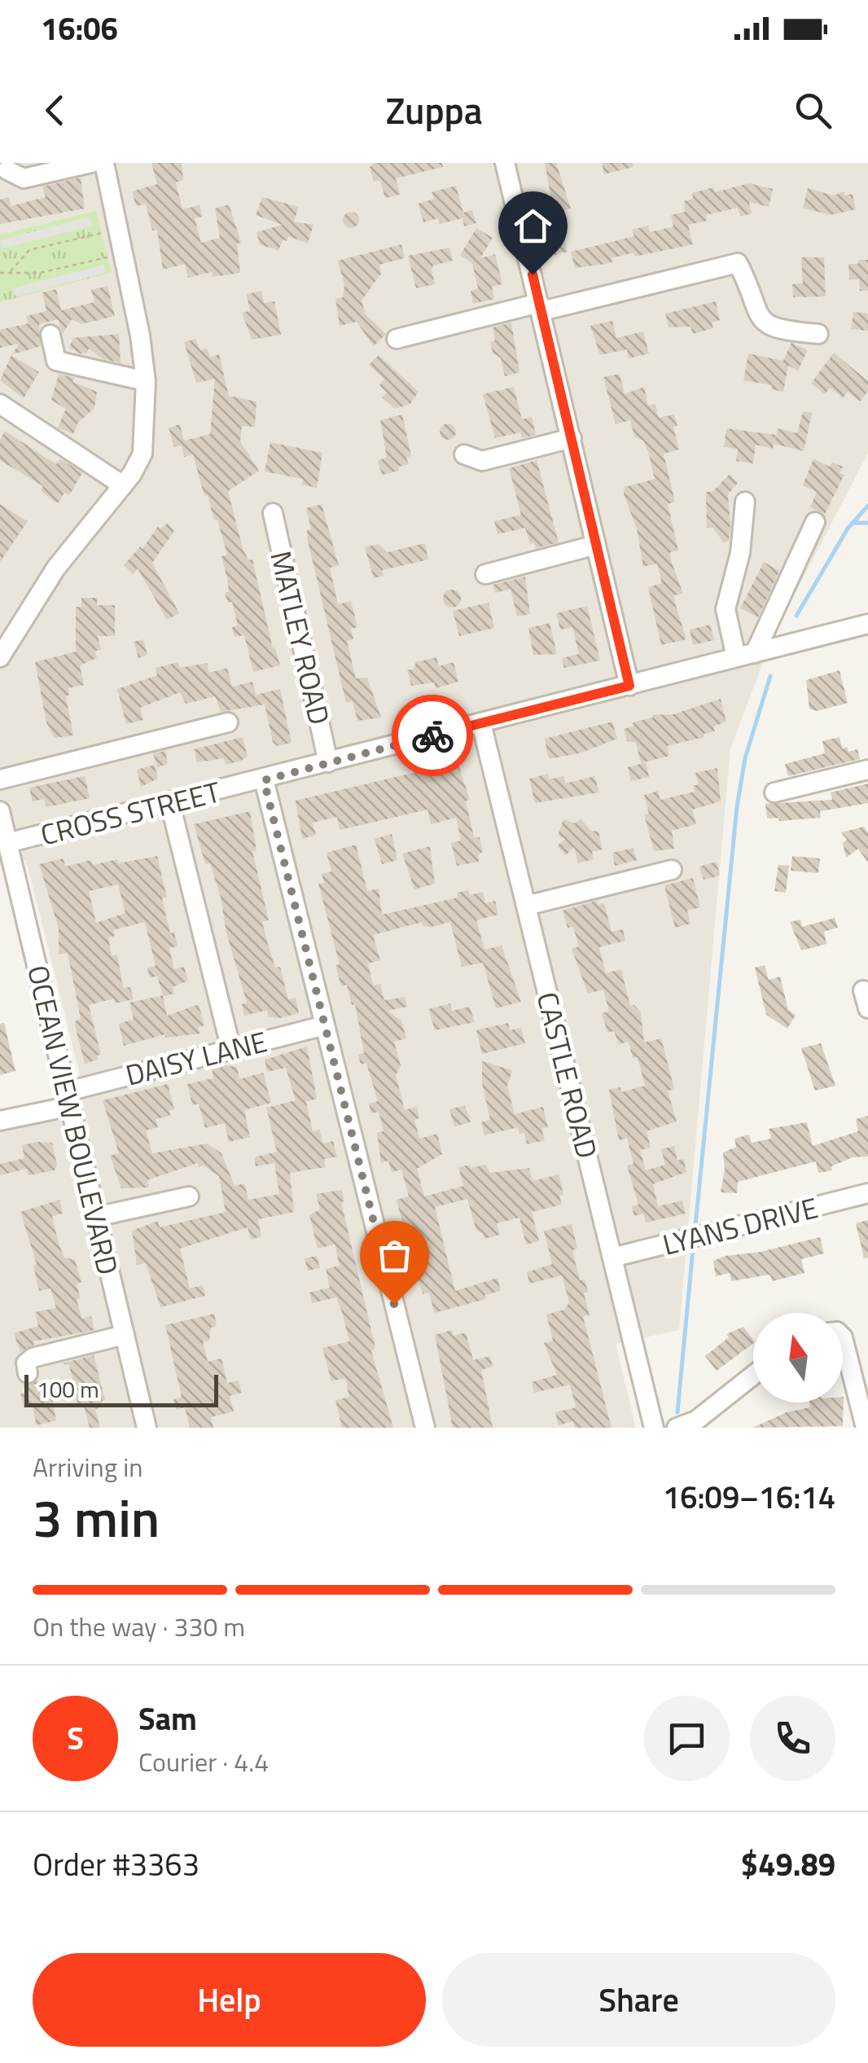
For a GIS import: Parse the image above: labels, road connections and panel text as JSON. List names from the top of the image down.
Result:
{
  "streets": {
    "street": [
      "MATLEY ROAD",
      "CROSS STREET",
      "DAISY LANE",
      "CASTLE ROAD",
      "OCEAN VIEW BOULEVARD",
      "LYANS DRIVE"
    ]
  },
  "crossings": [
    ["MATLEY ROAD", "CROSS STREET"],
    ["CROSS STREET", "CASTLE ROAD"],
    ["CROSS STREET", "OCEAN VIEW BOULEVARD"],
    ["DAISY LANE", "OCEAN VIEW BOULEVARD"],
    ["CASTLE ROAD", "LYANS DRIVE"]
  ],
  "scale_bar": "100 m",
  "north": "top",
  "page": {
    "status": "16:06",
    "header": "Zuppa",
    "scale": "100 m",
    "heading": ["3 min", "Arriving in", "16:09–16:14"],
    "panel": [
      "Sam",
      "Courier · 4.4",
      "Order #3363",
      "$49.89"
    ],
    "bar": "On the way · 330 m",
    "round": "S",
    "buttons": ["Help", "Share"]
  }
}
